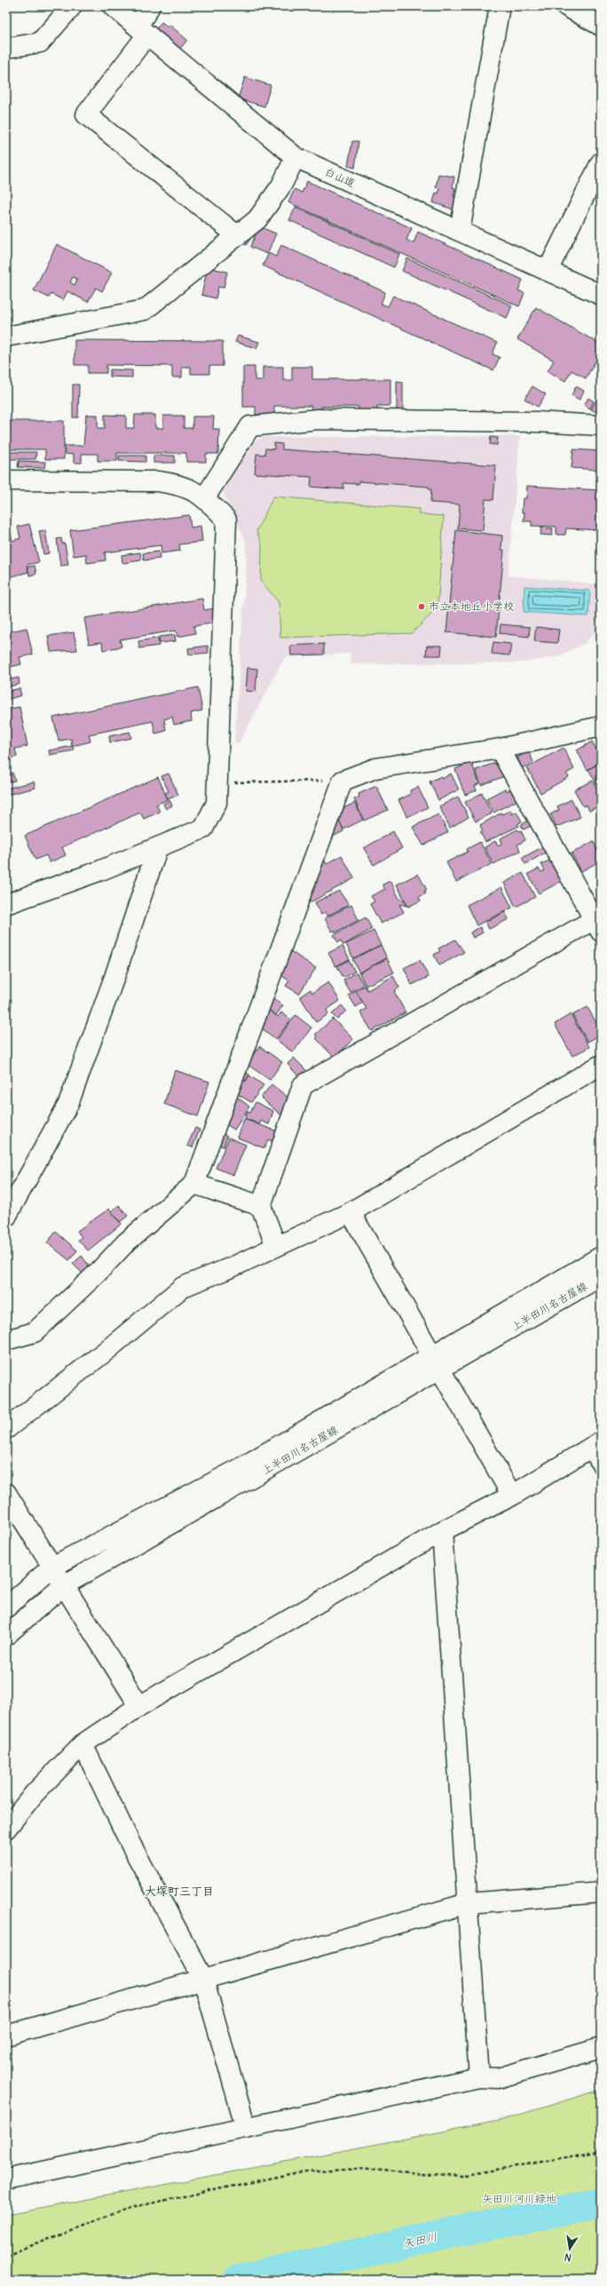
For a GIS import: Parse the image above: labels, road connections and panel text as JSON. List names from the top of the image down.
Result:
{
  "streets": {
    "street": ["白山道", "上半田川名古屋線"]
  },
  "districts": ["大塚町三丁目"],
  "water": ["矢田川"],
  "parks": ["矢田川河川緑地"],
  "places": ["市立本地丘小学校"],
  "north": "bottom"
}
